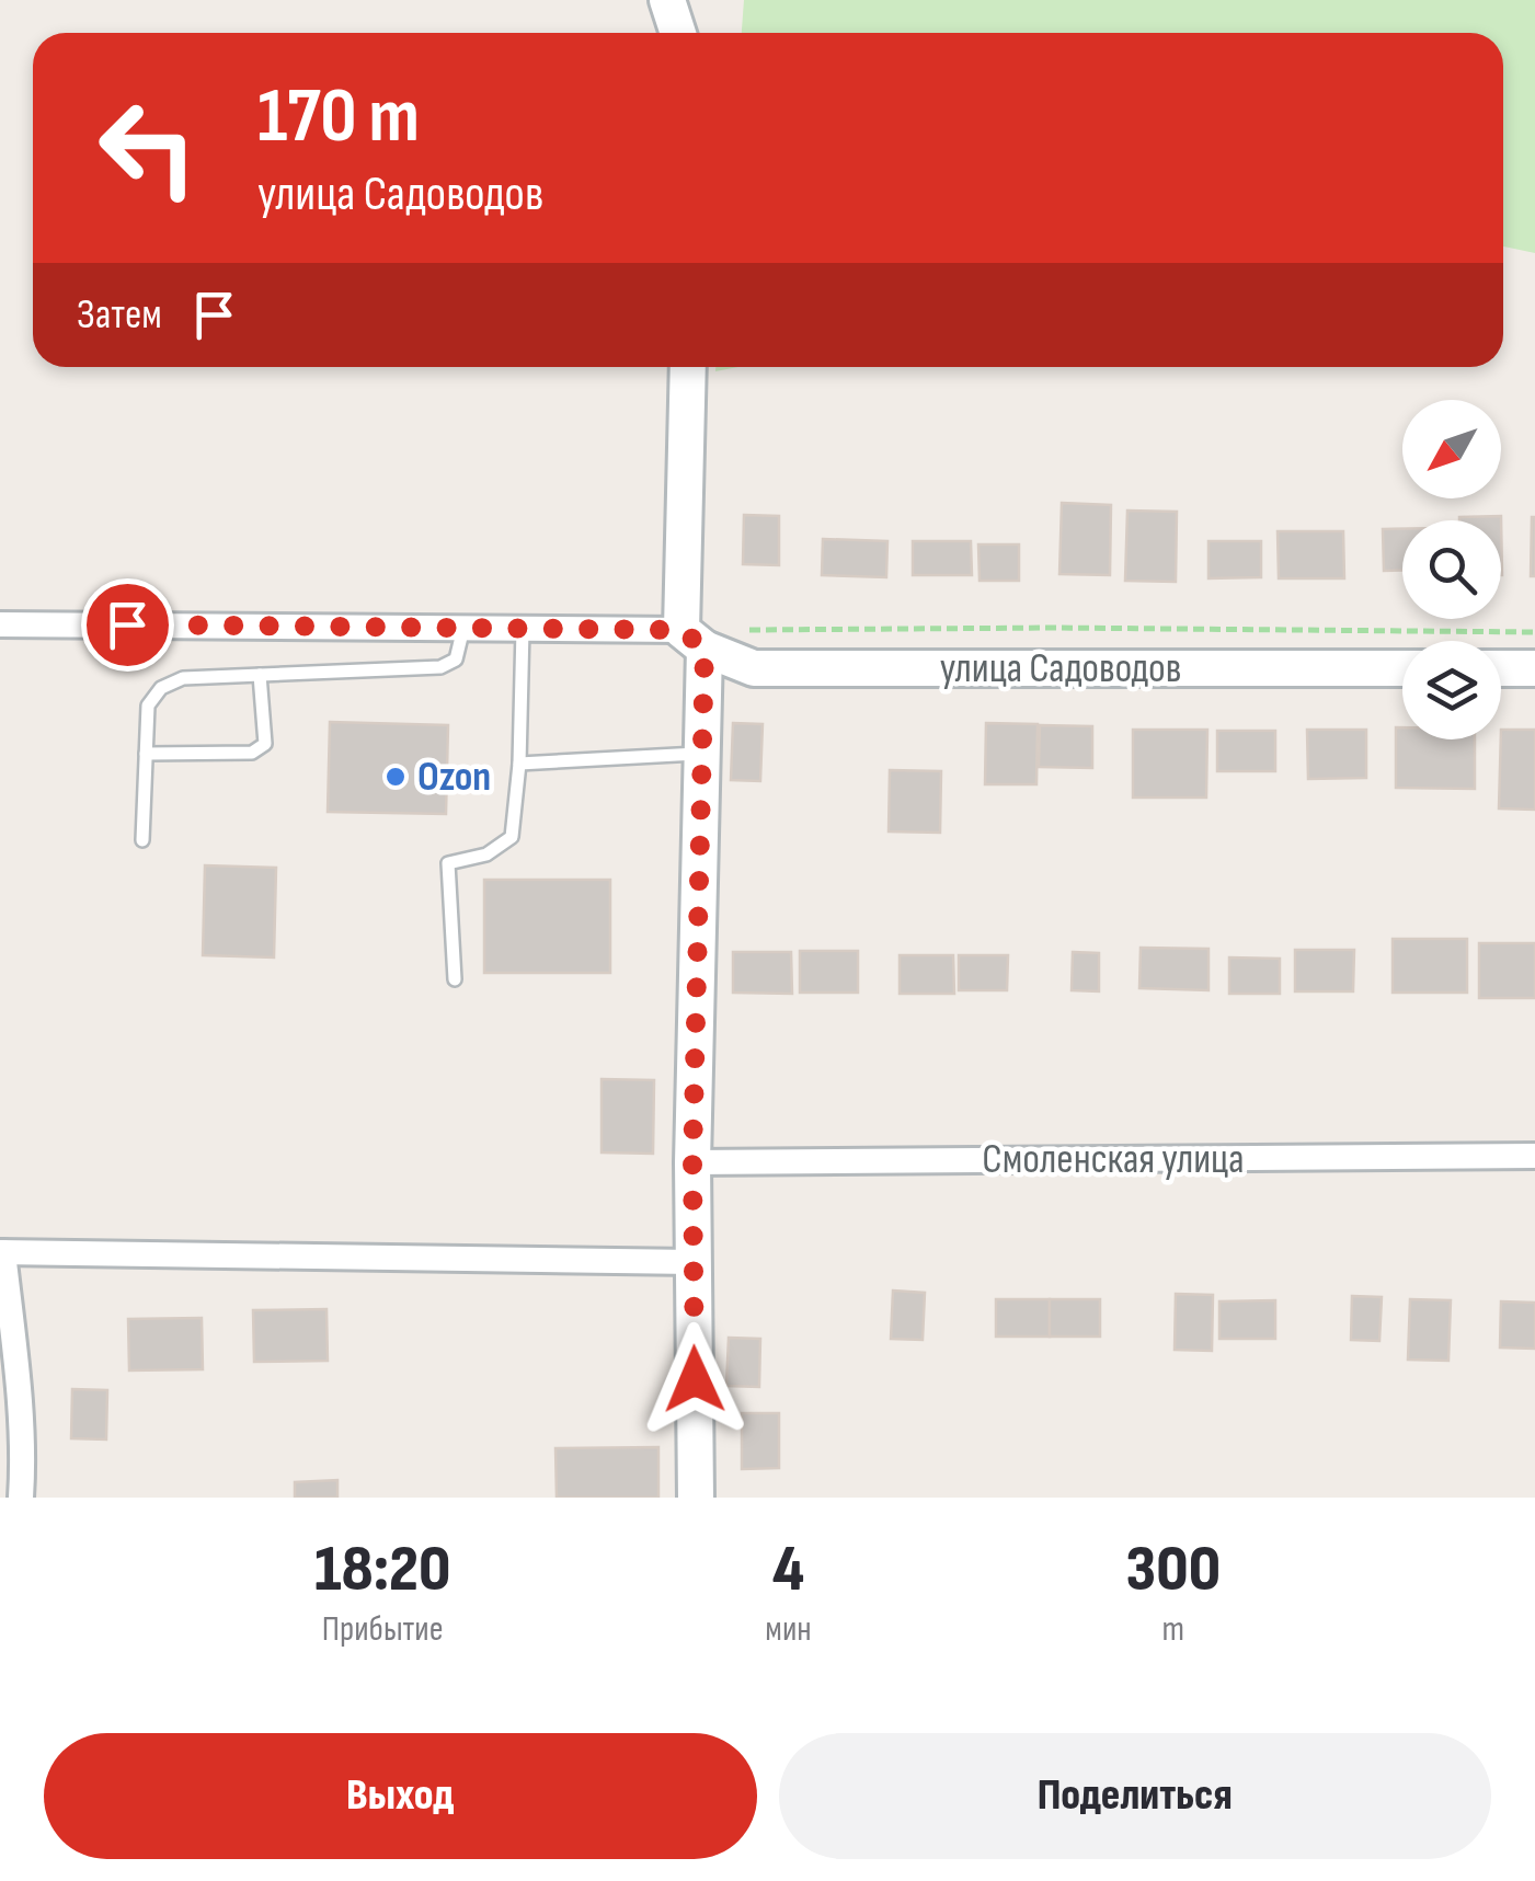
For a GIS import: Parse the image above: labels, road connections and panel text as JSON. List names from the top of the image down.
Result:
{
  "streets": {
    "main road": ["улица Садоводов"],
    "street": ["Смоленская улица"]
  },
  "places": ["Ozon"],
  "north": "bottom left",
  "page": {
    "turn": ["170 m", "улица Садоводов"],
    "then": "Затем",
    "eta": [
      "18:20",
      "Прибытие",
      "4",
      "мин",
      "300",
      "m"
    ],
    "buttons": ["Выход", "Поделиться"]
  }
}
